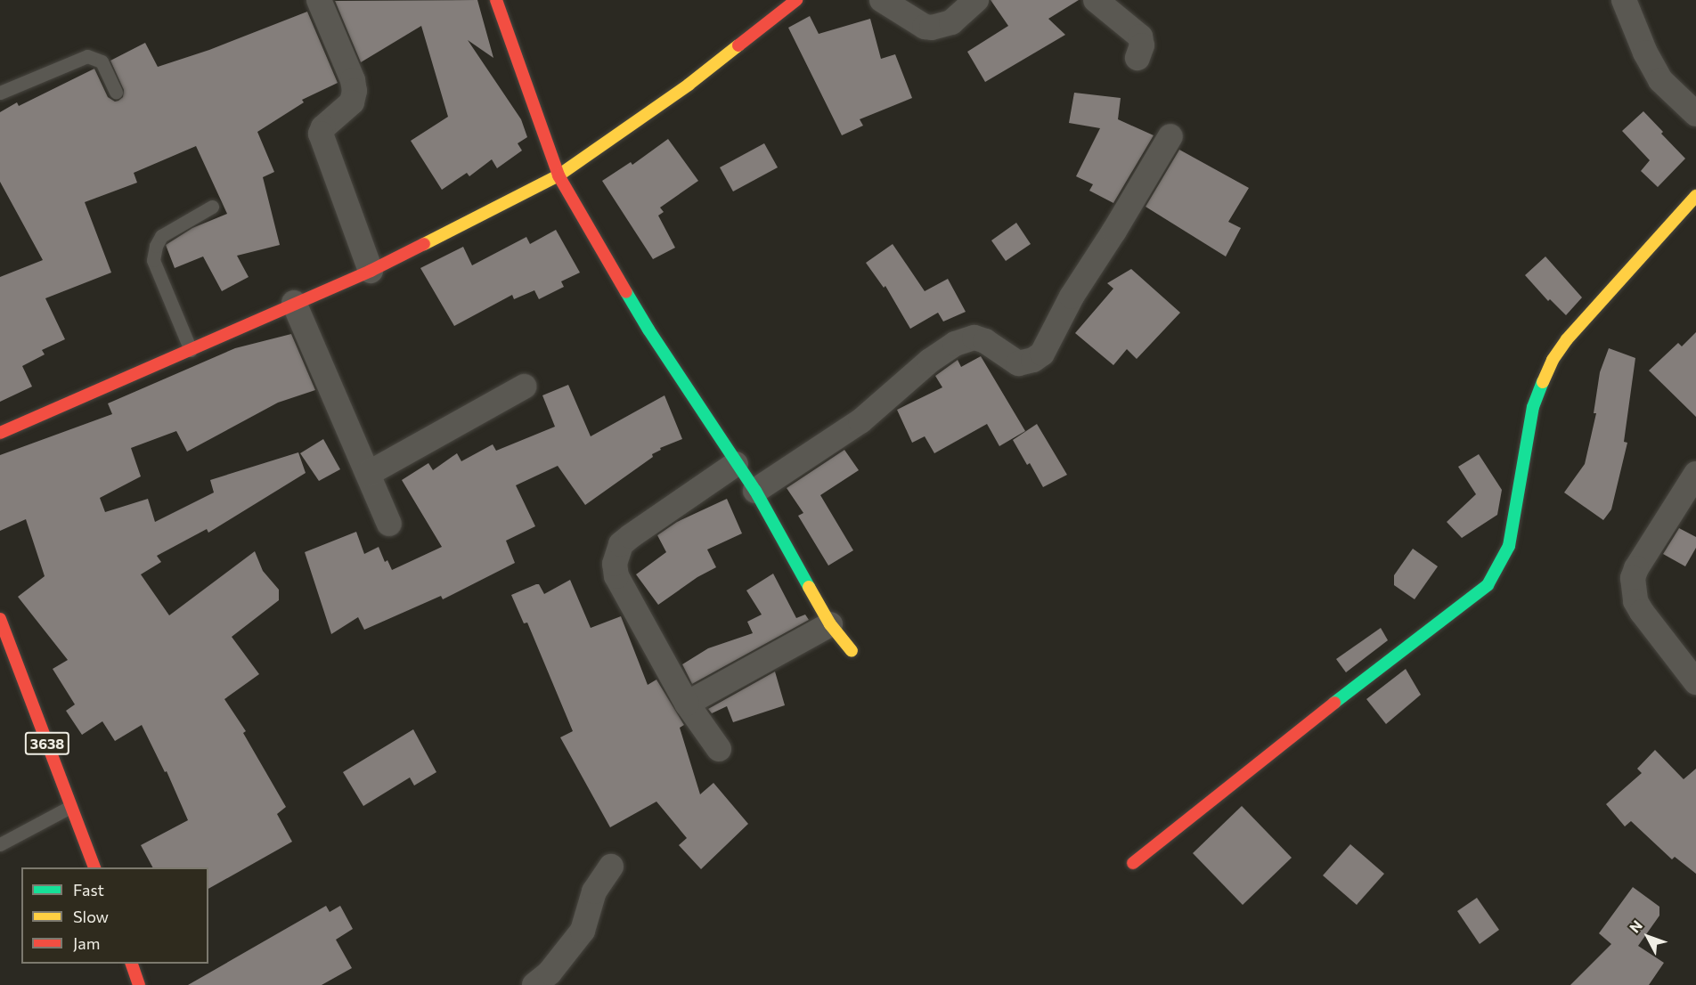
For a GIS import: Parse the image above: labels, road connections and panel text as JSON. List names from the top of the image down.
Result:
{
  "streets": {
    "street": ["3638"]
  },
  "legend": ["Fast", "Slow", "Jam"],
  "north": "top left"
}
